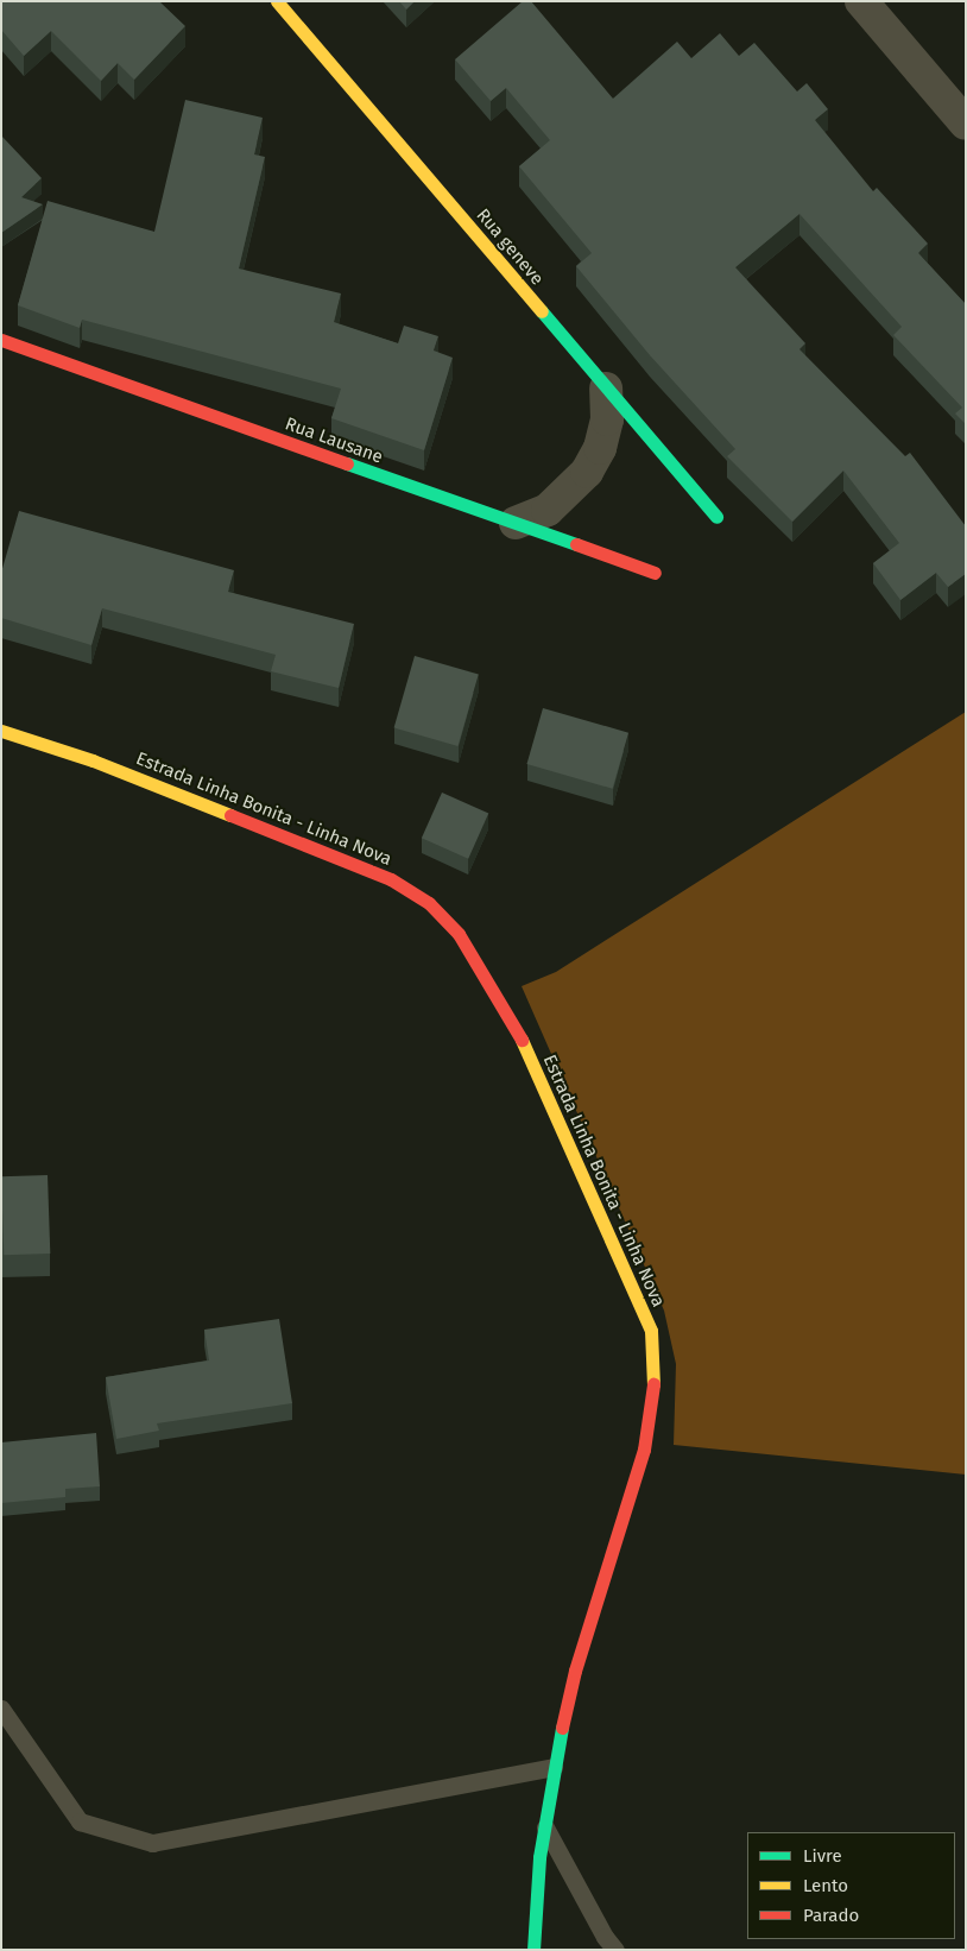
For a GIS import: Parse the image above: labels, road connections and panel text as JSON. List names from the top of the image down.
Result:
{
  "streets": {
    "street": ["Rua geneve", "Rua Lausane", "Estrada Linha Bonita - Linha Nova"]
  },
  "legend": ["Livre", "Lento", "Parado"]
}
